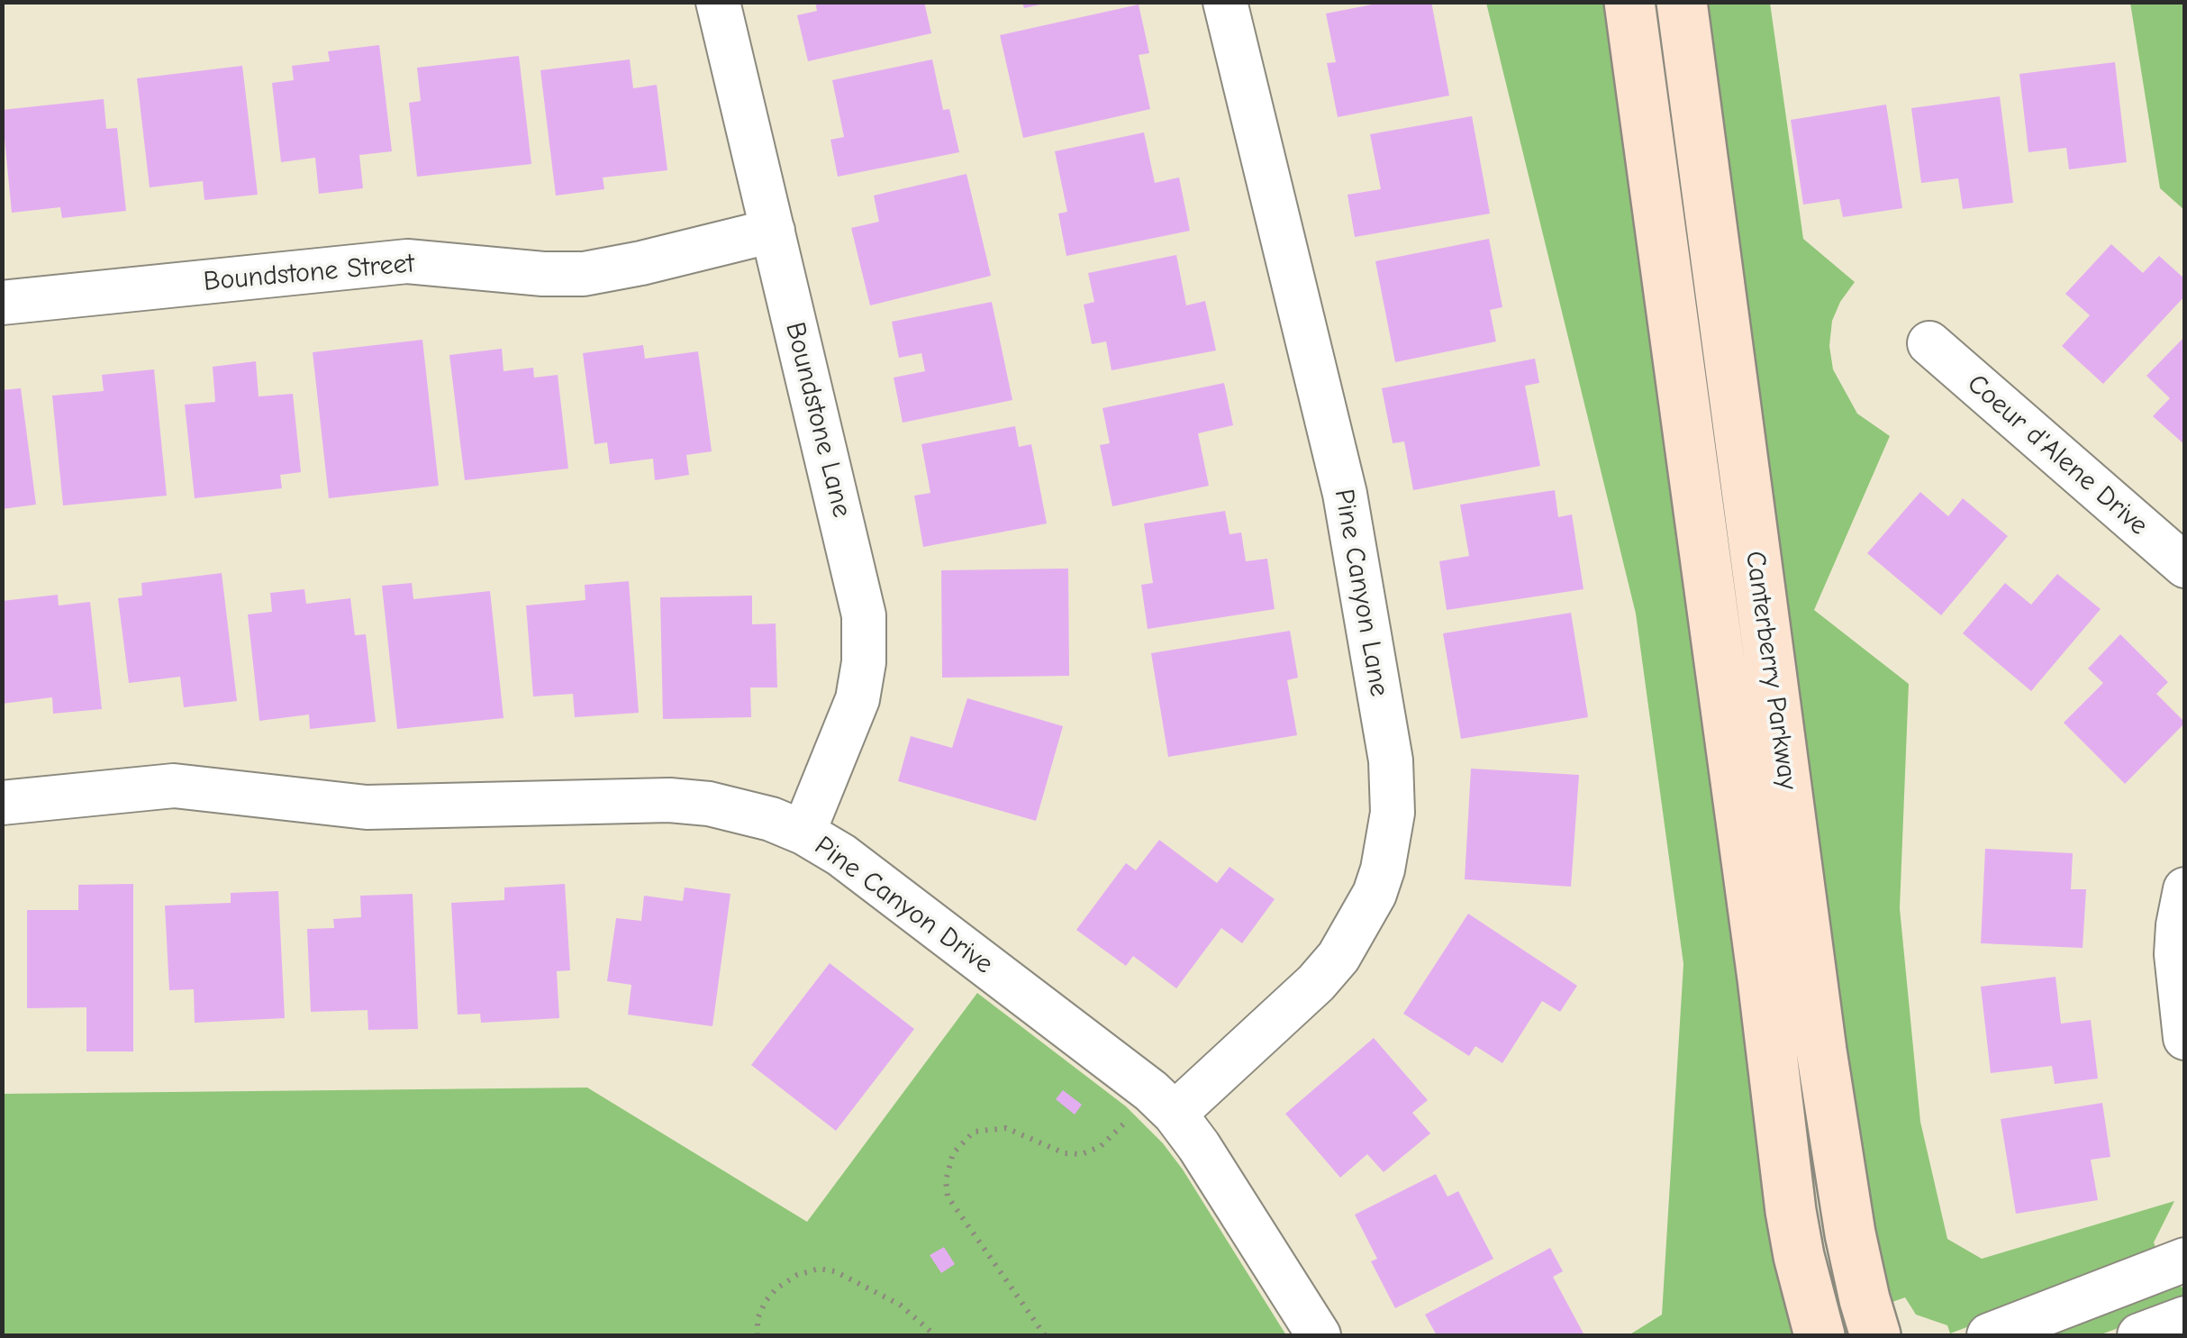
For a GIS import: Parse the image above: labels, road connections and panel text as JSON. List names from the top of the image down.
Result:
{
  "streets": {
    "street": [
      "Boundstone Street",
      "Boundstone Lane",
      "Coeur d'Alene Drive",
      "Pine Canyon Lane",
      "Canterberry Parkway",
      "Pine Canyon Drive"
    ]
  },
  "crossings": [
    ["Boundstone Street", "Boundstone Lane"],
    ["Boundstone Lane", "Pine Canyon Drive"],
    ["Pine Canyon Lane", "Pine Canyon Drive"]
  ]
}
